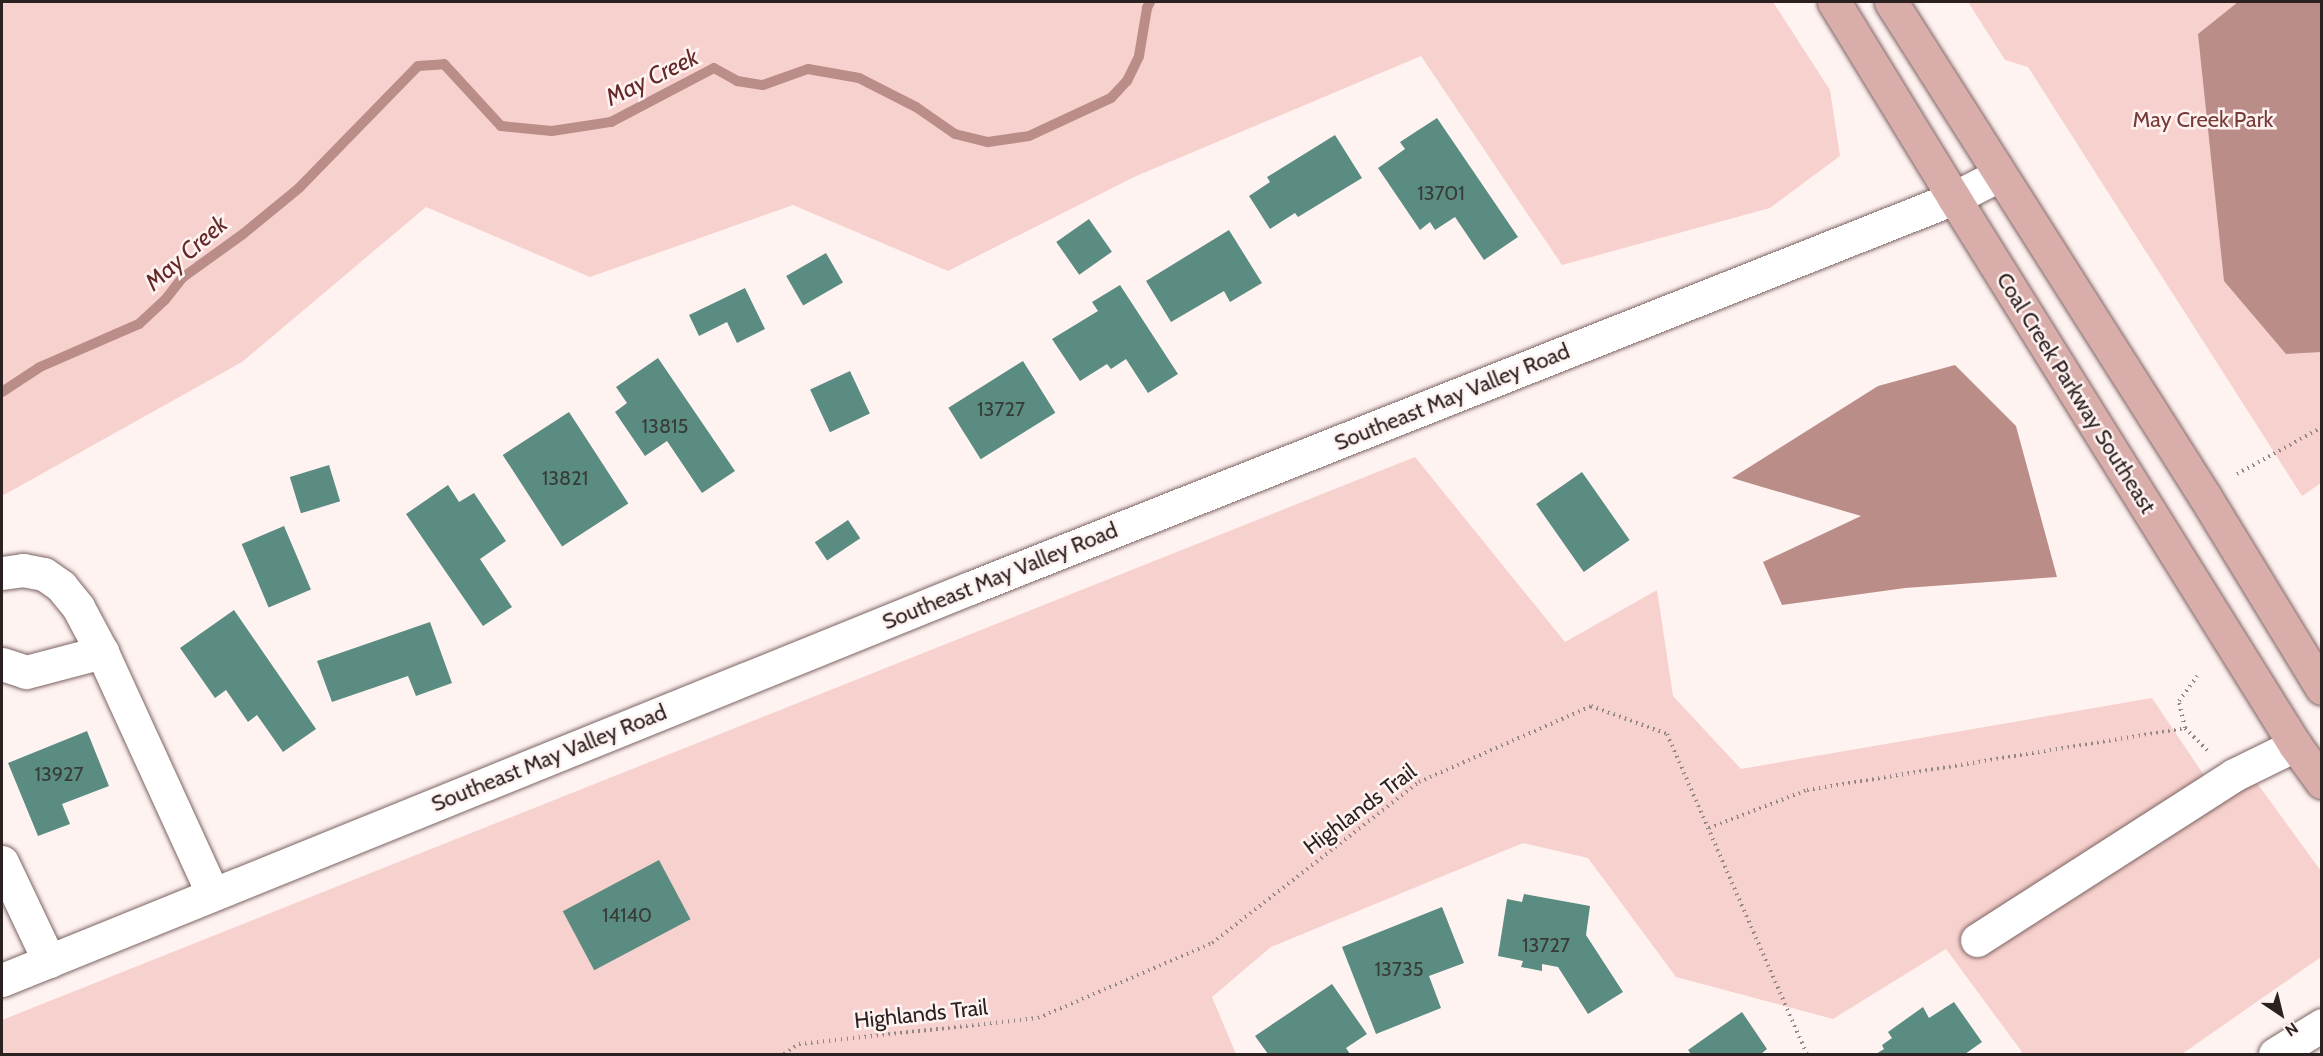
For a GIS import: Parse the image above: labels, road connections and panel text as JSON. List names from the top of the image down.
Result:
{
  "streets": {
    "main road": ["Coal Creek Parkway Southeast"],
    "street": ["Southeast May Valley Road"],
    "path": ["Highlands Trail"]
  },
  "crossings": [
    ["Coal Creek Parkway Southeast", "Southeast May Valley Road"]
  ],
  "water": ["May Creek"],
  "parks": ["May Creek Park"],
  "house_numbers": [
    "13701",
    "13727",
    "13815",
    "13821",
    "13927",
    "14140",
    "13727",
    "13735"
  ],
  "north": "bottom right"
}
